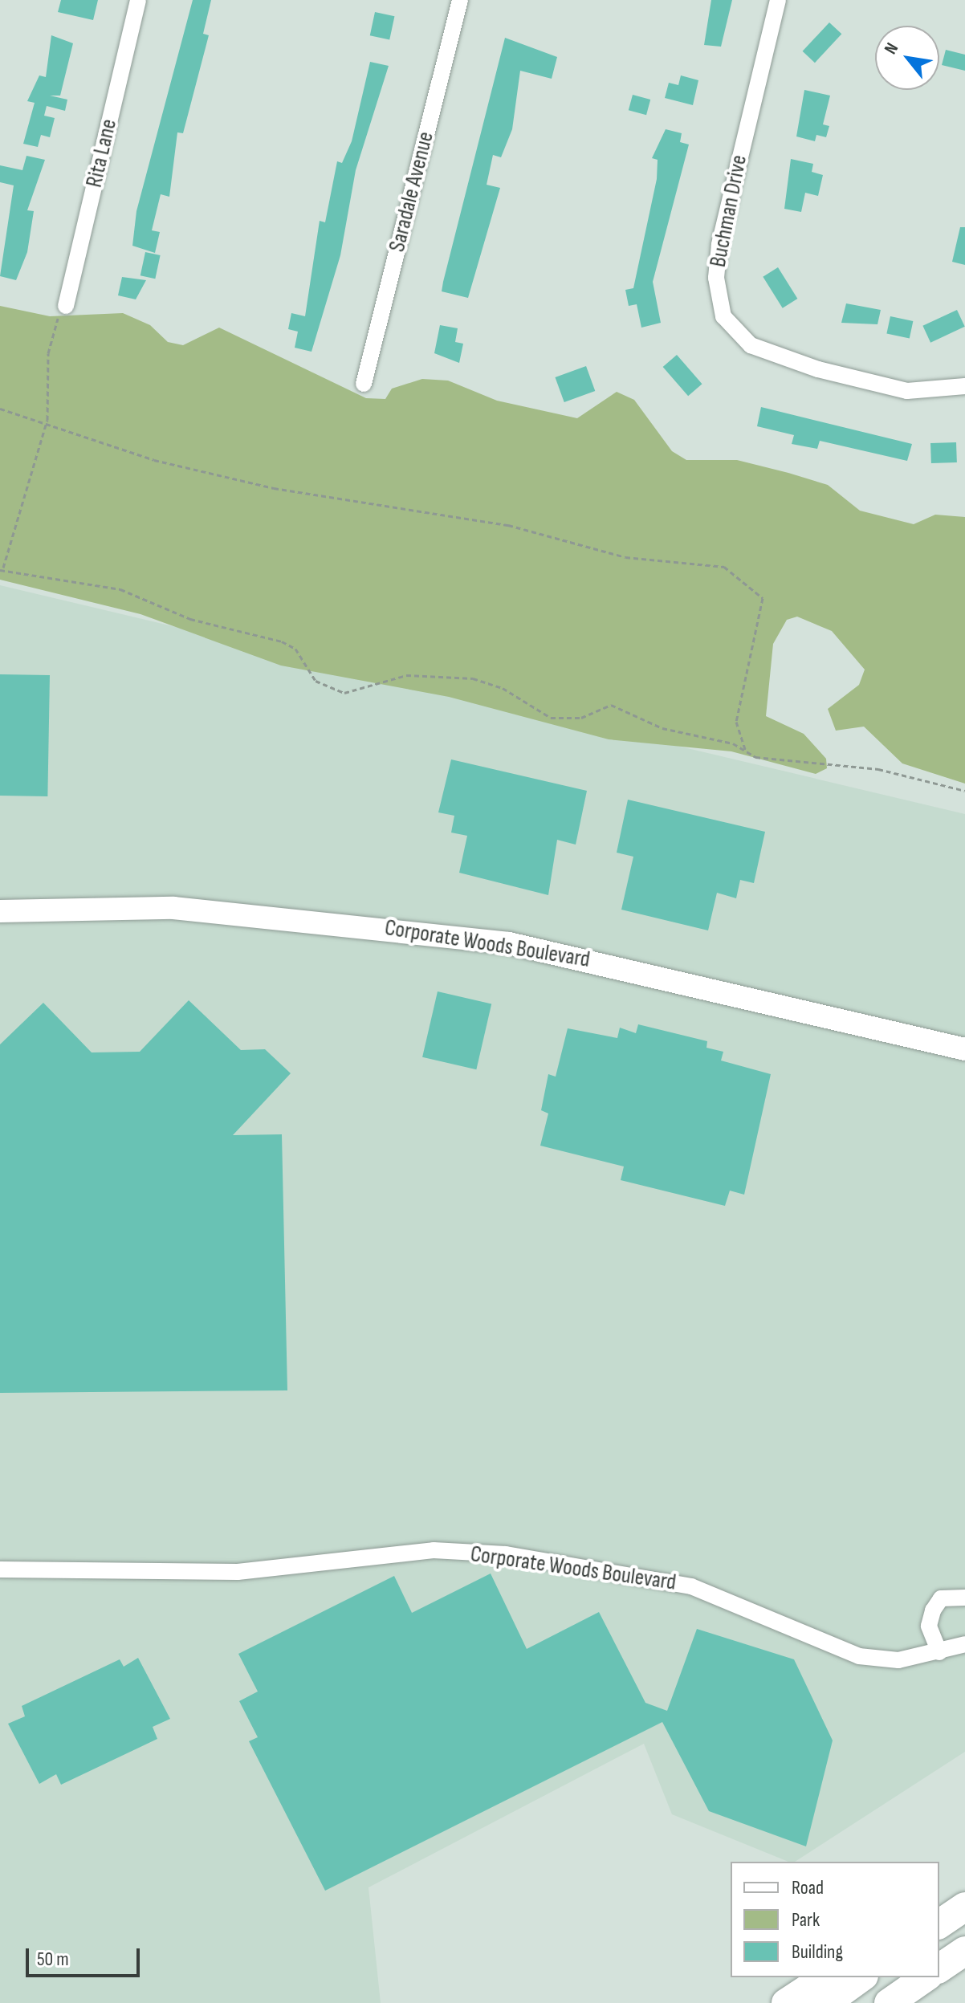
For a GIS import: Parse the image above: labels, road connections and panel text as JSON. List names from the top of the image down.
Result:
{
  "streets": {
    "street": [
      "Rita Lane",
      "Saradale Avenue",
      "Buchman Drive",
      "Corporate Woods Boulevard"
    ]
  },
  "legend": ["Road", "Park", "Building"],
  "scale_bar": "50 m",
  "north": "top left"
}
